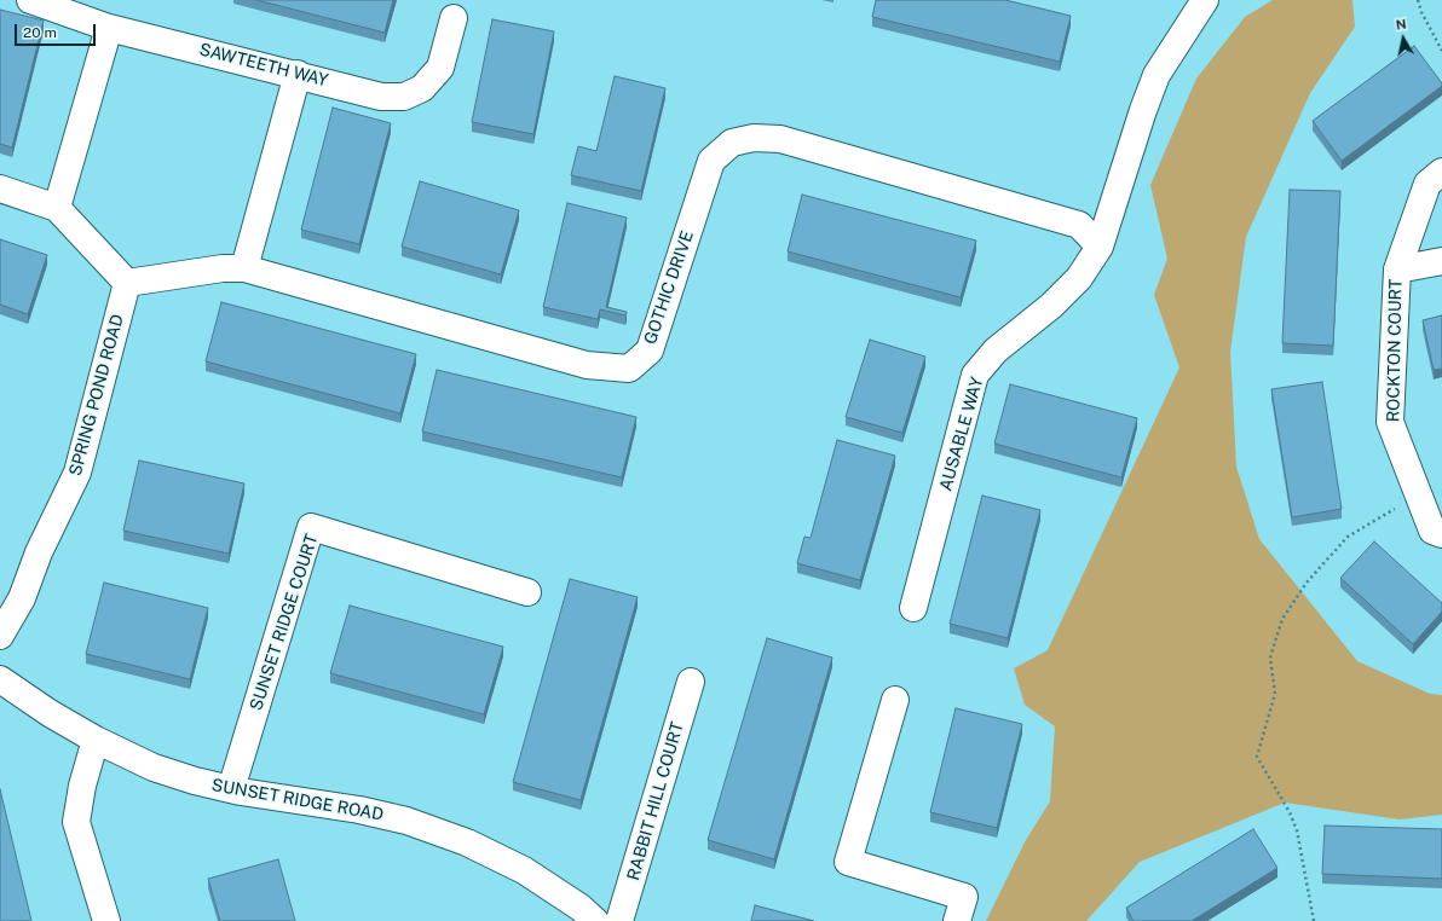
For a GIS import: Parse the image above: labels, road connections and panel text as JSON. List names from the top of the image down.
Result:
{
  "streets": {
    "street": [
      "SAWTEETH WAY",
      "GOTHIC DRIVE",
      "ROCKTON COURT",
      "SPRING POND ROAD",
      "AUSABLE WAY",
      "SUNSET RIDGE COURT",
      "SUNSET RIDGE ROAD",
      "RABBIT HILL COURT"
    ]
  },
  "crossings": [
    ["GOTHIC DRIVE", "SPRING POND ROAD"],
    ["GOTHIC DRIVE", "AUSABLE WAY"],
    ["SUNSET RIDGE COURT", "SUNSET RIDGE ROAD"]
  ],
  "scale_bar": "20 m",
  "north": "top"
}
